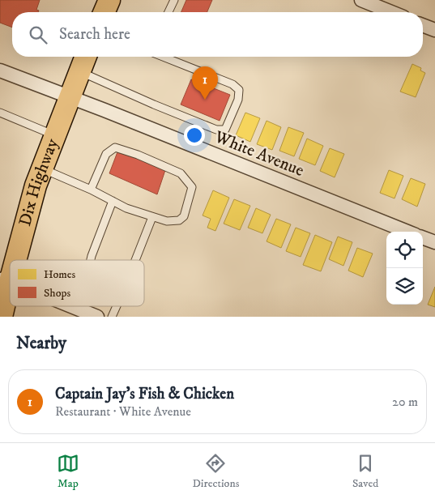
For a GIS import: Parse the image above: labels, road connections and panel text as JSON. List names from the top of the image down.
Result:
{
  "streets": {
    "main road": ["Dix Highway"],
    "street": ["White Avenue"]
  },
  "crossings": [
    ["White Avenue", "Dix Highway"]
  ],
  "legend": ["Homes", "Shops"],
  "page": {
    "search": "Search here",
    "pins": "1",
    "heading": "Nearby",
    "list": [
      {
        "mark": "1",
        "name": "Captain Jay's Fish & Chicken",
        "note": "Restaurant · White Avenue",
        "value": "20 m"
      }
    ],
    "nav": ["Map", "Directions", "Saved"]
  }
}
